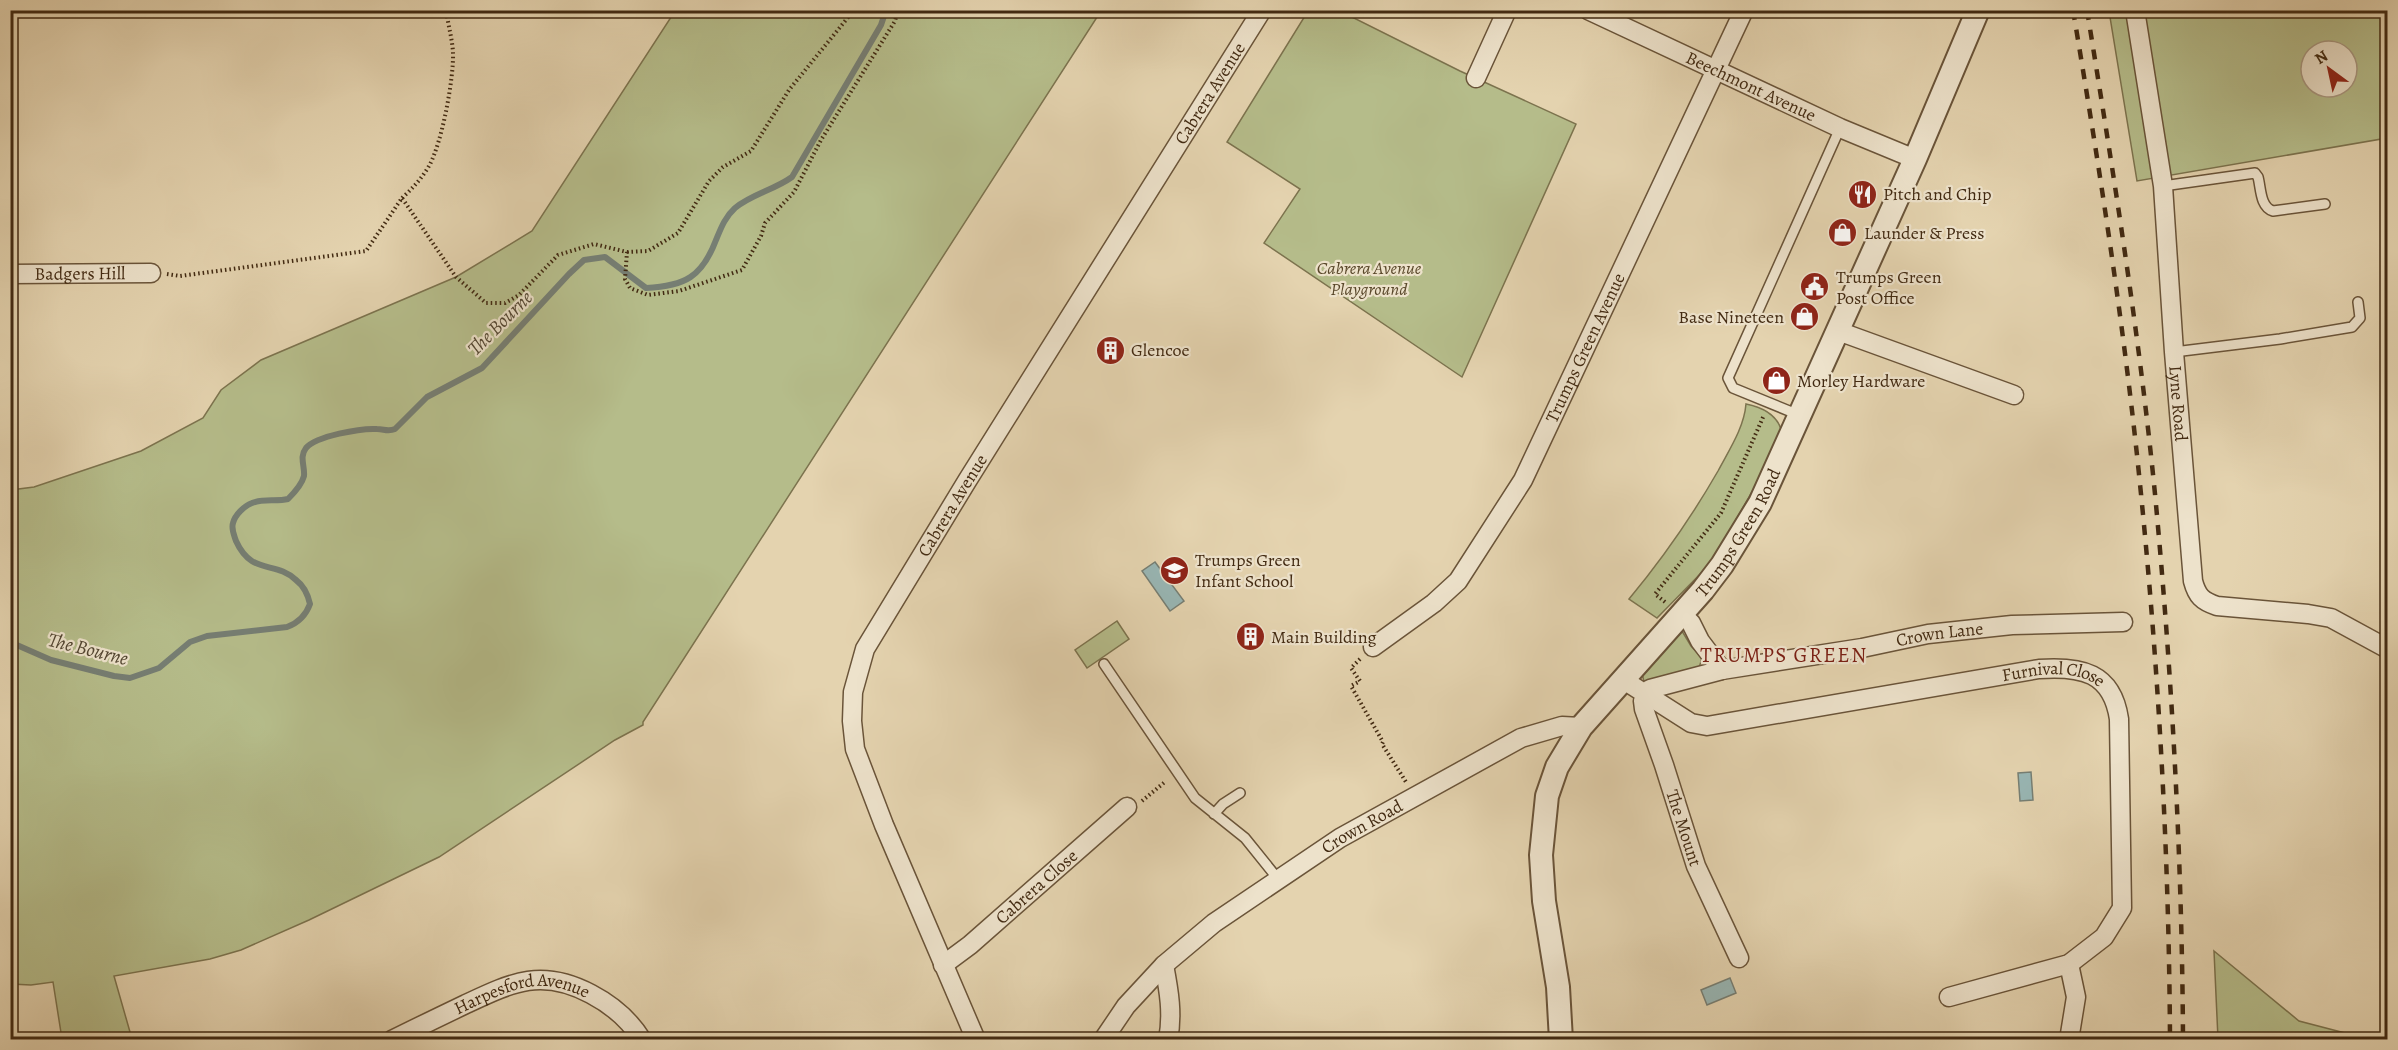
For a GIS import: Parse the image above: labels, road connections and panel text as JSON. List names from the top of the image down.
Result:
{
  "streets": {
    "street": [
      "Beechmont Avenue",
      "Cabrera Avenue",
      "Badgers Hill",
      "Trumps Green Avenue",
      "Lyne Road",
      "Trumps Green Road",
      "Crown Lane",
      "Furnival Close",
      "Crown Road",
      "The Mount",
      "Cabrera Close",
      "Harpesford Avenue"
    ]
  },
  "crossings": [
    ["Beechmont Avenue", "Trumps Green Avenue"],
    ["Beechmont Avenue", "Trumps Green Road"],
    ["Cabrera Avenue", "Cabrera Close"],
    ["Trumps Green Road", "Furnival Close"],
    ["Trumps Green Road", "Crown Road"],
    ["Crown Lane", "Furnival Close"],
    ["Crown Lane", "The Mount"],
    ["Furnival Close", "The Mount"]
  ],
  "districts": ["TRUMPS GREEN"],
  "water": ["The Bourne"],
  "parks": ["Cabrera Avenue Playground"],
  "places": {
    "restaurant": ["Pitch and Chip"],
    "shop": ["Launder & Press", "Base Nineteen", "Morley Hardware"],
    "public building": ["Trumps Green Post Office"],
    "building": ["Glencoe", "Main Building"],
    "school or university": ["Trumps Green Infant School"]
  },
  "north": "top left"
}
